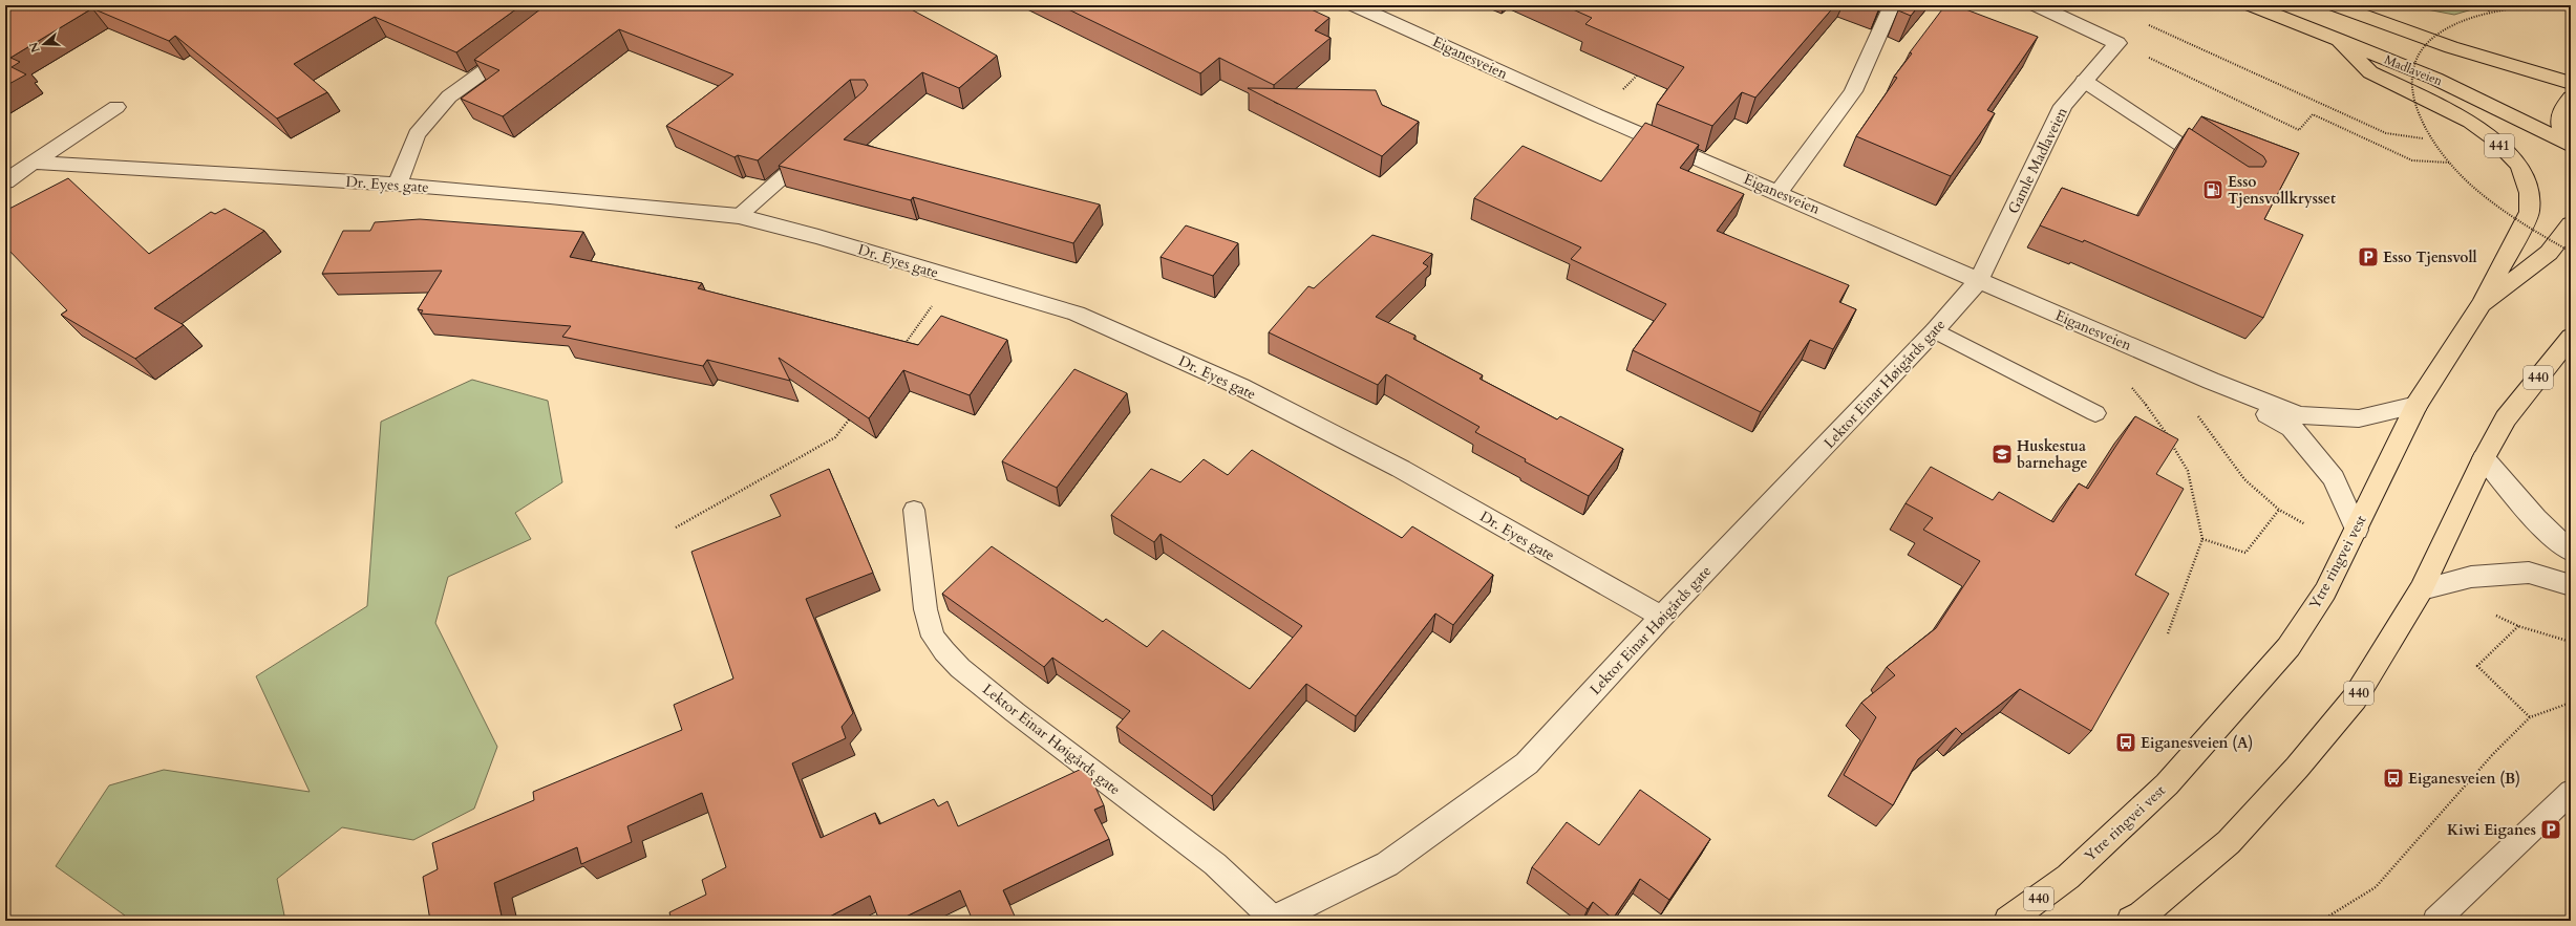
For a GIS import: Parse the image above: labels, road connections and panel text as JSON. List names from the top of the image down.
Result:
{
  "streets": {
    "main road": [
      "Madlaveien",
      "441",
      "440",
      "Ytre ringvei vest"
    ],
    "street": [
      "Eiganesveien",
      "Gamle Madlaveien",
      "Dr. Eyes gate",
      "Lektor Einar Høigårds gate"
    ]
  },
  "crossings": [
    ["Eiganesveien", "Gamle Madlaveien"],
    ["Eiganesveien", "Lektor Einar Høigårds gate"],
    ["Eiganesveien", "Ytre ringvei vest"],
    ["Madlaveien", "441"],
    ["441", "Ytre ringvei vest"],
    ["Gamle Madlaveien", "Lektor Einar Høigårds gate"],
    ["Dr. Eyes gate", "Lektor Einar Høigårds gate"]
  ],
  "places": {
    "fuel station": ["Esso Tjensvollkrysset"],
    "parking": ["Esso Tjensvoll", "Kiwi Eiganes"],
    "school or university": ["Huskestua barnehage"],
    "bus stop": ["Eiganesveien (A)", "Eiganesveien (B)"]
  },
  "north": "left"
}
